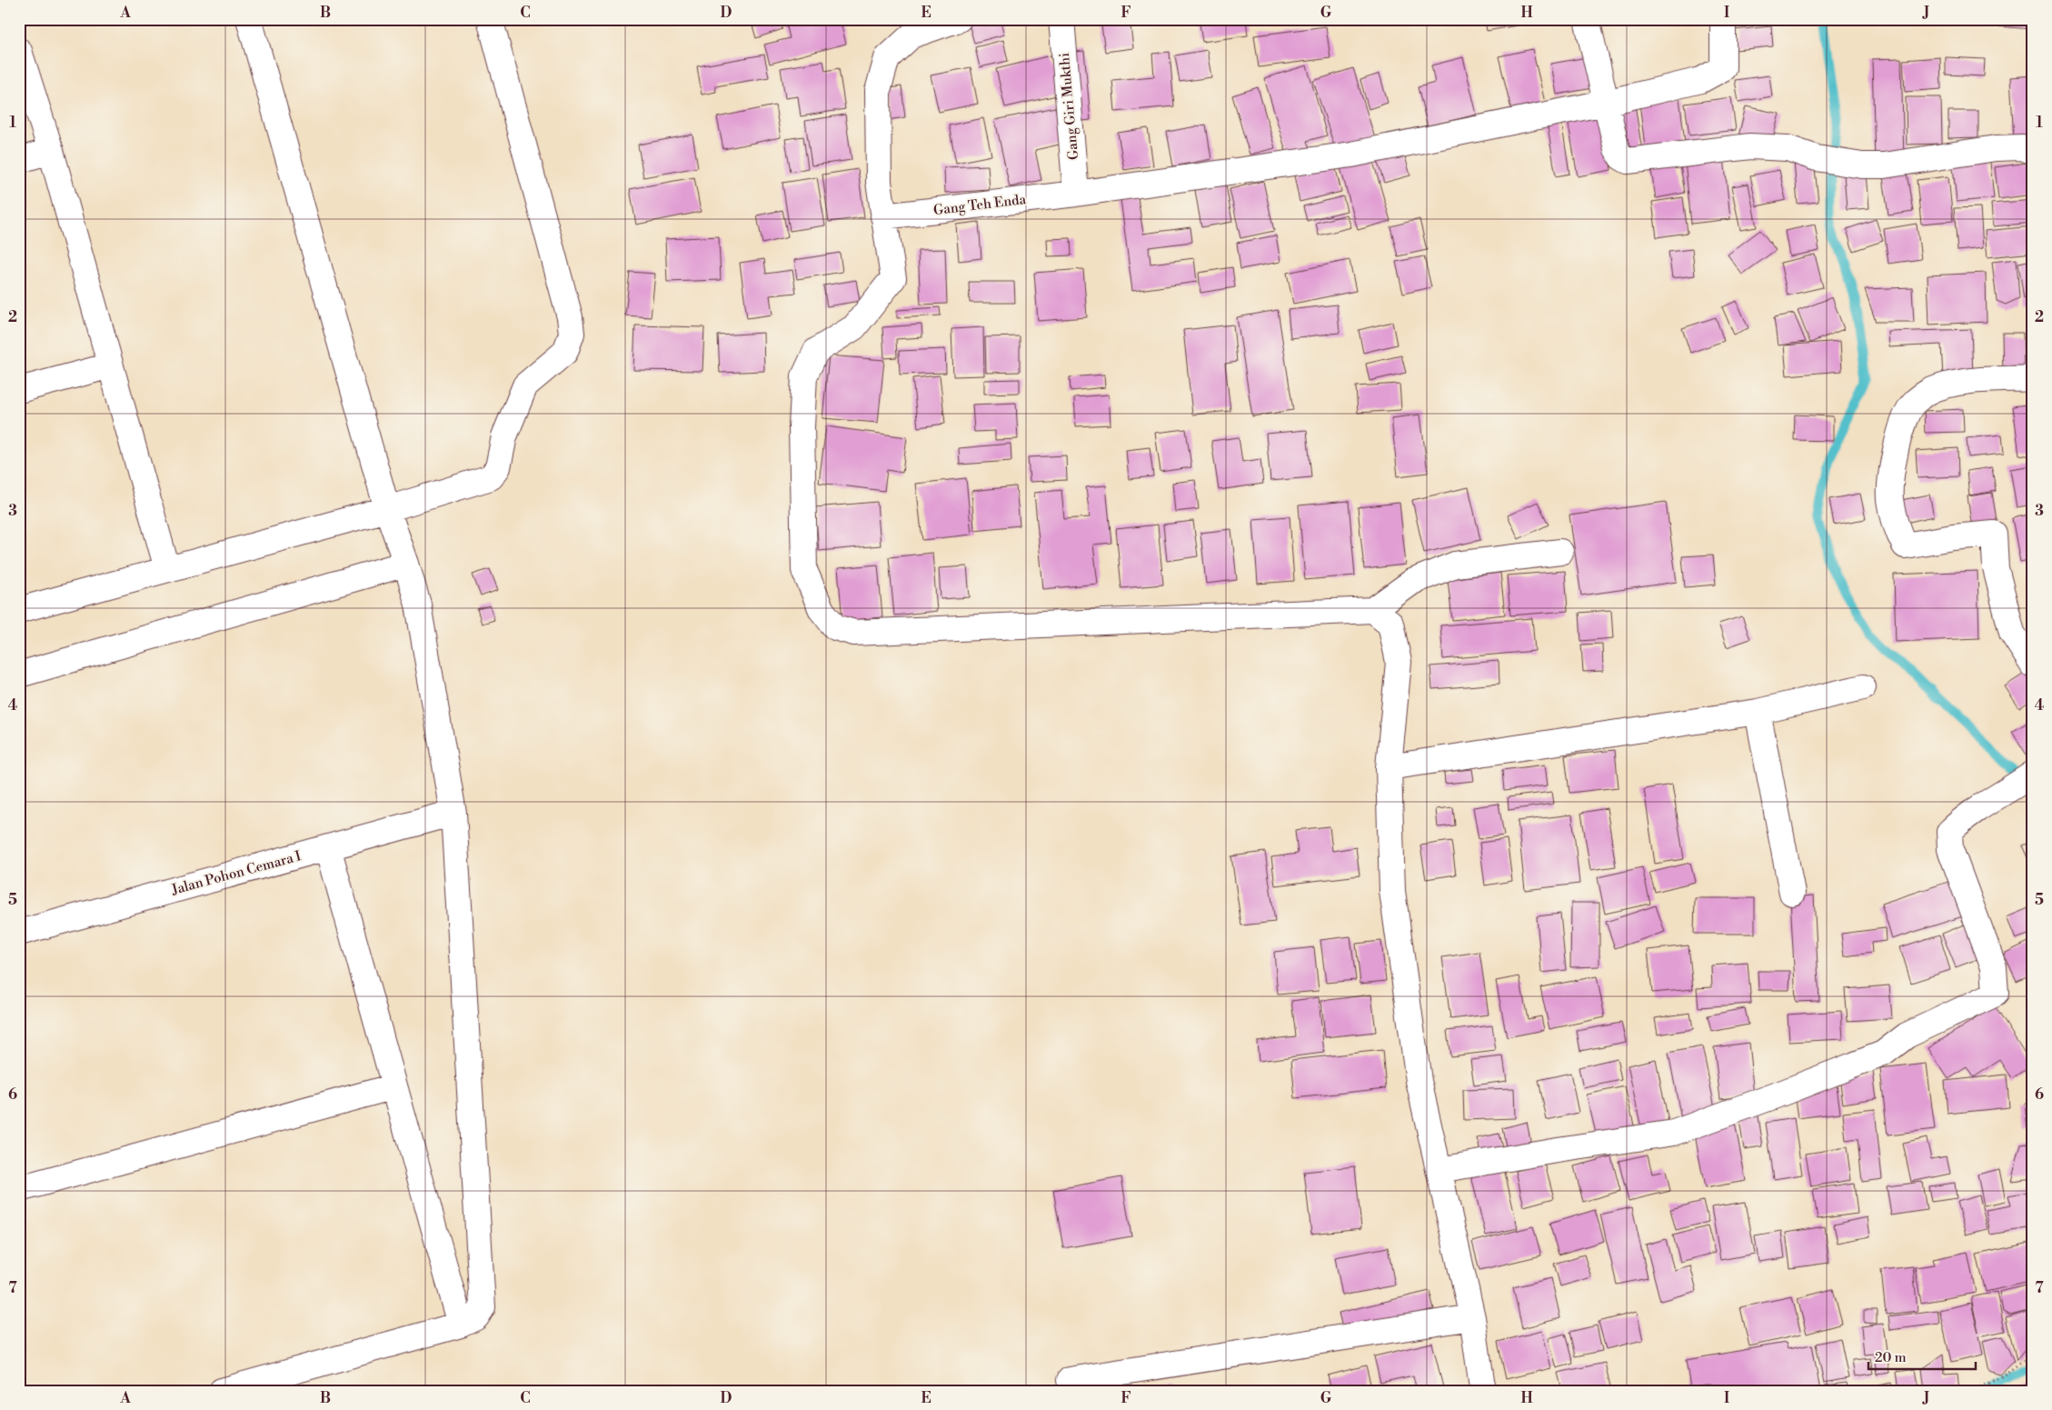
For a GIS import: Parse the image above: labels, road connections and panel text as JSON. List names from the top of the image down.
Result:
{
  "streets": {
    "street": ["Gang Giri Mukthi", "Gang Teh Enda", "Jalan Pohon Cemara I"]
  },
  "crossings": [
    ["Gang Giri Mukthi", "Gang Teh Enda"]
  ],
  "scale_bar": "20 m",
  "grid": {
    "columns": [
      "A",
      "B",
      "C",
      "D",
      "E",
      "F",
      "G",
      "H",
      "I",
      "J"
    ],
    "rows": [
      "1",
      "2",
      "3",
      "4",
      "5",
      "6",
      "7"
    ]
  }
}
